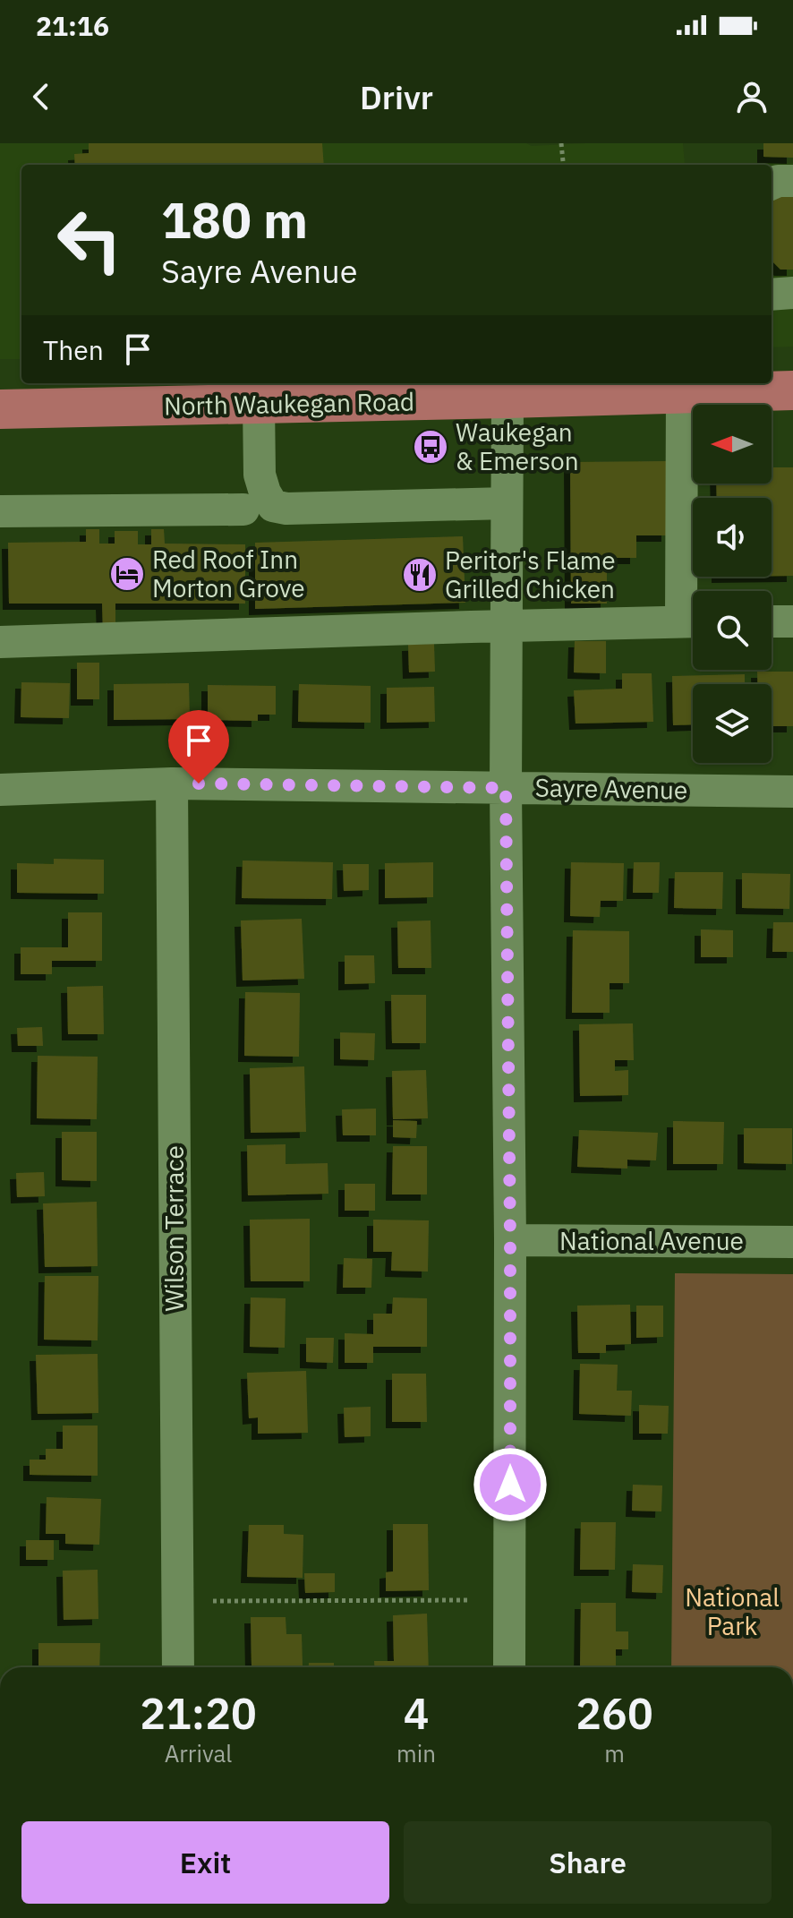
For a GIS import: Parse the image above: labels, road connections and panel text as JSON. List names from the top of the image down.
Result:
{
  "streets": {
    "main road": ["North Waukegan Road"],
    "street": ["Sayre Avenue", "Wilson Terrace", "National Avenue"]
  },
  "crossings": [
    ["Sayre Avenue", "Wilson Terrace"]
  ],
  "parks": ["National Park"],
  "places": {
    "bus stop": ["Waukegan & Emerson"],
    "hotel": ["Red Roof Inn Morton Grove"],
    "restaurant": ["Peritor's Flame Grilled Chicken"]
  },
  "north": "left",
  "page": {
    "status": "21:16",
    "header": "Drivr",
    "turn": ["180 m", "Sayre Avenue"],
    "then": "Then",
    "eta": [
      "21:20",
      "Arrival",
      "4",
      "min",
      "260",
      "m"
    ],
    "buttons": ["Exit", "Share"]
  }
}
